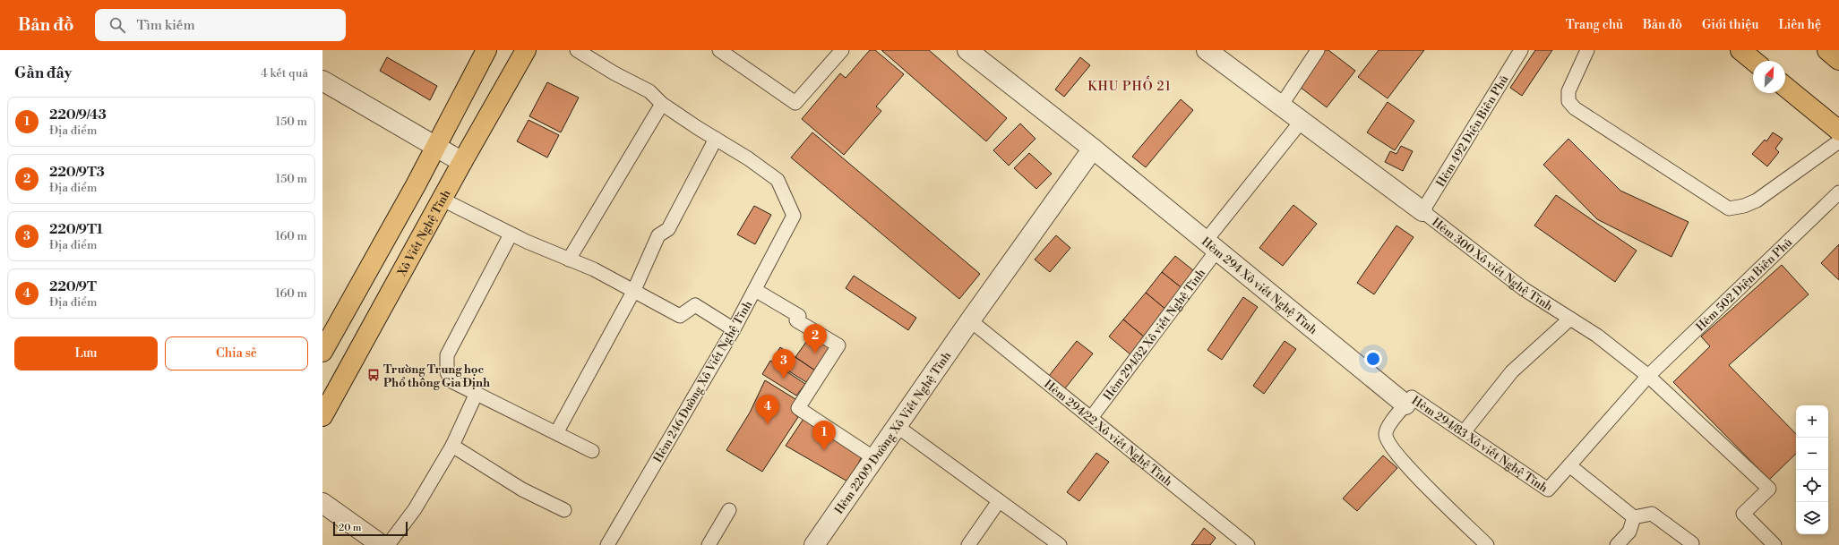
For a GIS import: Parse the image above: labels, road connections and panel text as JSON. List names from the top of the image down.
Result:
{
  "streets": {
    "main road": ["Xô Viết Nghệ Tĩnh"],
    "street": ["Hẻm 300 Xô viết Nghệ Tĩnh", "Hẻm 294 Xô viết Nghệ Tĩnh", "Hẻm 220/9 Đường Xô Viết Nghệ Tĩnh"],
    "lane": [
      "Hẻm 492 Điện Biên Phủ",
      "Hẻm 502 Điện Biên Phủ",
      "Hẻm 294/32 Xô viết Nghệ Tĩnh",
      "Hẻm 246 Đường Xô Viết Nghệ Tĩnh",
      "Hẻm 294/22 Xô viết Nghệ Tĩnh",
      "Hẻm 294/83 Xô viết Nghệ Tĩnh"
    ]
  },
  "crossings": [
    ["Hẻm 492 Điện Biên Phủ", "Hẻm 300 Xô viết Nghệ Tĩnh"],
    ["Hẻm 300 Xô viết Nghệ Tĩnh", "Hẻm 502 Điện Biên Phủ"],
    ["Hẻm 300 Xô viết Nghệ Tĩnh", "Hẻm 294/32 Xô viết Nghệ Tĩnh"],
    ["Hẻm 502 Điện Biên Phủ", "Hẻm 294/83 Xô viết Nghệ Tĩnh"],
    ["Hẻm 294 Xô viết Nghệ Tĩnh", "Hẻm 294/32 Xô viết Nghệ Tĩnh"],
    ["Hẻm 294 Xô viết Nghệ Tĩnh", "Hẻm 220/9 Đường Xô Viết Nghệ Tĩnh"],
    ["Hẻm 294 Xô viết Nghệ Tĩnh", "Hẻm 294/83 Xô viết Nghệ Tĩnh"],
    ["Hẻm 294/32 Xô viết Nghệ Tĩnh", "Hẻm 294/22 Xô viết Nghệ Tĩnh"],
    ["Hẻm 220/9 Đường Xô Viết Nghệ Tĩnh", "Hẻm 294/22 Xô viết Nghệ Tĩnh"]
  ],
  "districts": ["KHU PHỐ 21"],
  "places": {
    "bus stop": ["Trường Trung học Phổ thông Gia Định"]
  },
  "scale_bar": "20 m",
  "north": "top right",
  "page": {
    "header": "Bản đồ",
    "search": "Tìm kiếm",
    "nav": [
      "Trang chủ",
      "Bản đồ",
      "Giới thiệu",
      "Liên hệ"
    ],
    "heading": ["Gần đây", "4 kết quả"],
    "list": [
      {
        "mark": "1",
        "name": "220/9/43",
        "note": "Địa điểm",
        "value": "150 m"
      },
      {
        "mark": "2",
        "name": "220/9T3",
        "note": "Địa điểm",
        "value": "150 m"
      },
      {
        "mark": "3",
        "name": "220/9T1",
        "note": "Địa điểm",
        "value": "160 m"
      },
      {
        "mark": "4",
        "name": "220/9T",
        "note": "Địa điểm",
        "value": "160 m"
      }
    ],
    "pins": [
      "2",
      "3",
      "4",
      "1"
    ],
    "buttons": ["Lưu", "Chia sẻ"],
    "map_buttons": ["+", "−"],
    "scale": "20 m"
  }
}
